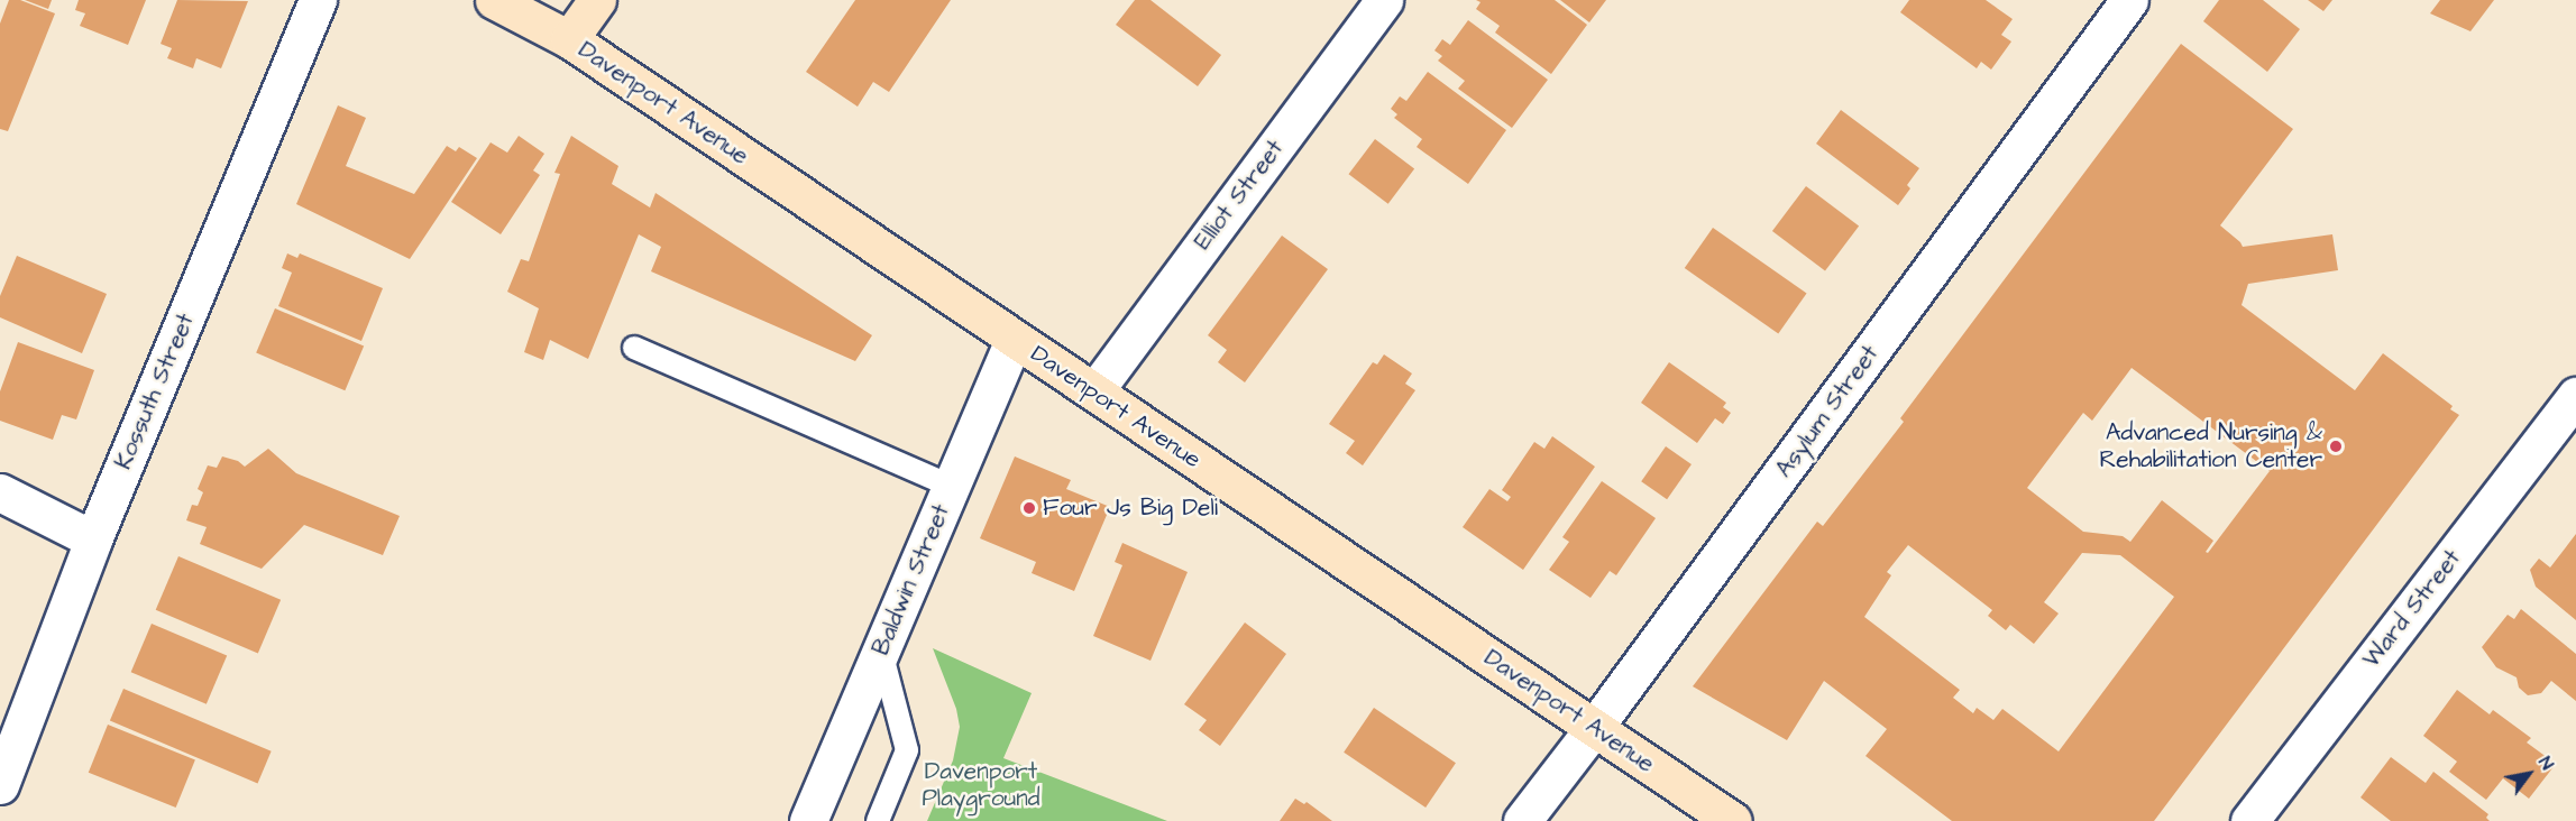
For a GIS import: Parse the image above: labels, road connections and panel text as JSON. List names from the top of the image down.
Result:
{
  "streets": {
    "main road": ["Davenport Avenue"],
    "street": [
      "Elliot Street",
      "Kossuth Street",
      "Asylum Street",
      "Baldwin Street",
      "Ward Street"
    ]
  },
  "crossings": [
    ["Davenport Avenue", "Elliot Street"],
    ["Davenport Avenue", "Asylum Street"],
    ["Davenport Avenue", "Baldwin Street"]
  ],
  "parks": ["Davenport Playground"],
  "places": ["Advanced Nursing & Rehabilitation Center", "Four Js Big Deli"],
  "north": "top right"
}
